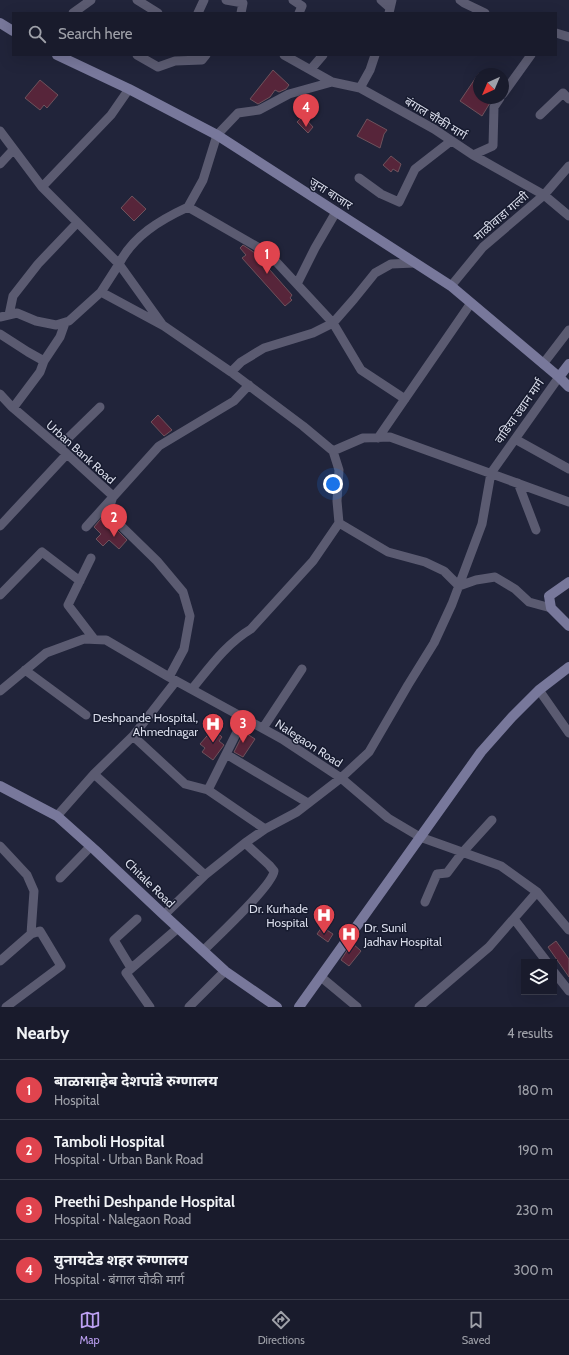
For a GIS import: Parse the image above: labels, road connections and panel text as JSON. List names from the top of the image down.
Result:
{
  "streets": {
    "street": [
      "बंगाल चौकी मार्ग",
      "जुना बाजार",
      "माळीवाडा गल्ली",
      "वाडिया उद्यान मार्ग",
      "Urban Bank Road",
      "Nalegaon Road",
      "Chitale Road"
    ]
  },
  "crossings": [
    ["बंगाल चौकी मार्ग", "माळीवाडा गल्ली"],
    ["जुना बाजार", "माळीवाडा गल्ली"],
    ["जुना बाजार", "वाडिया उद्यान मार्ग"],
    ["Urban Bank Road", "Nalegaon Road"],
    ["Urban Bank Road", "Chitale Road"]
  ],
  "places": {
    "hospital": ["Deshpande Hospital, Ahmednagar", "Dr. Kurhade Hospital", "Dr. Sunil Jadhav Hospital"]
  },
  "north": "bottom left",
  "page": {
    "search": "Search here",
    "pins": [
      "4",
      "1",
      "2",
      "3"
    ],
    "heading": ["Nearby", "4 results"],
    "list": [
      {
        "mark": "1",
        "name": "बाळासाहेब देशपांडे रुग्णालय",
        "note": "Hospital",
        "value": "180 m"
      },
      {
        "mark": "2",
        "name": "Tamboli Hospital",
        "note": "Hospital · Urban Bank Road",
        "value": "190 m"
      },
      {
        "mark": "3",
        "name": "Preethi Deshpande Hospital",
        "note": "Hospital · Nalegaon Road",
        "value": "230 m"
      },
      {
        "mark": "4",
        "name": "युनायटेड शहर रुग्णालय",
        "note": "Hospital · बंगाल चौकी मार्ग",
        "value": "300 m"
      }
    ],
    "nav": ["Map", "Directions", "Saved"]
  }
}
